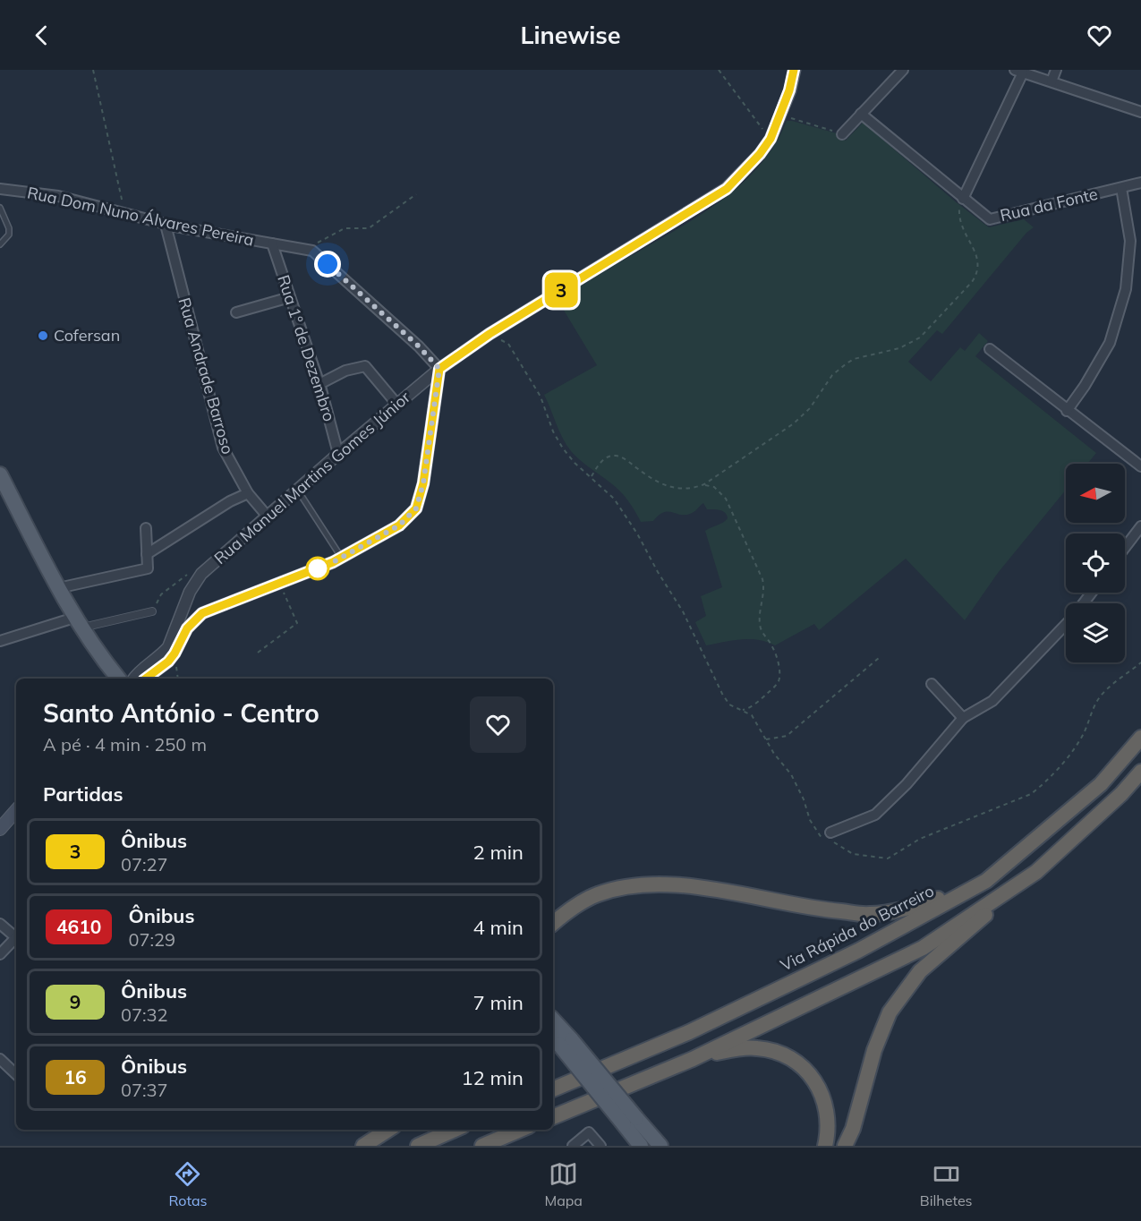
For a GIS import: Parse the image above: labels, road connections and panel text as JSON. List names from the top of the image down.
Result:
{
  "streets": {
    "highway": ["Via Rápida do Barreiro"],
    "street": [
      "Rua da Fonte",
      "Rua Dom Nuno Álvares Pereira",
      "Rua 1º de Dezembro",
      "Rua Andrade Barroso",
      "Rua Manuel Martins Gomes Júnior"
    ]
  },
  "crossings": [
    ["Rua Dom Nuno Álvares Pereira", "Rua 1º de Dezembro"],
    ["Rua Dom Nuno Álvares Pereira", "Rua Andrade Barroso"],
    ["Rua 1º de Dezembro", "Rua Manuel Martins Gomes Júnior"],
    ["Rua Andrade Barroso", "Rua Manuel Martins Gomes Júnior"]
  ],
  "places": ["Cofersan"],
  "lines": ["bus line 3"],
  "north": "left",
  "page": {
    "header": "Linewise",
    "on_map": "3",
    "heading": [
      ["Santo António - Centro", "A pé · 4 min · 250 m"],
      "Partidas"
    ],
    "list": [
      {
        "mark": "3",
        "name": "Ônibus",
        "note": "07:27",
        "value": "2 min"
      },
      {
        "mark": "4610",
        "name": "Ônibus",
        "note": "07:29",
        "value": "4 min"
      },
      {
        "mark": "9",
        "name": "Ônibus",
        "note": "07:32",
        "value": "7 min"
      },
      {
        "mark": "16",
        "name": "Ônibus",
        "note": "07:37",
        "value": "12 min"
      }
    ],
    "tabs": ["Rotas", "Mapa", "Bilhetes"]
  }
}
